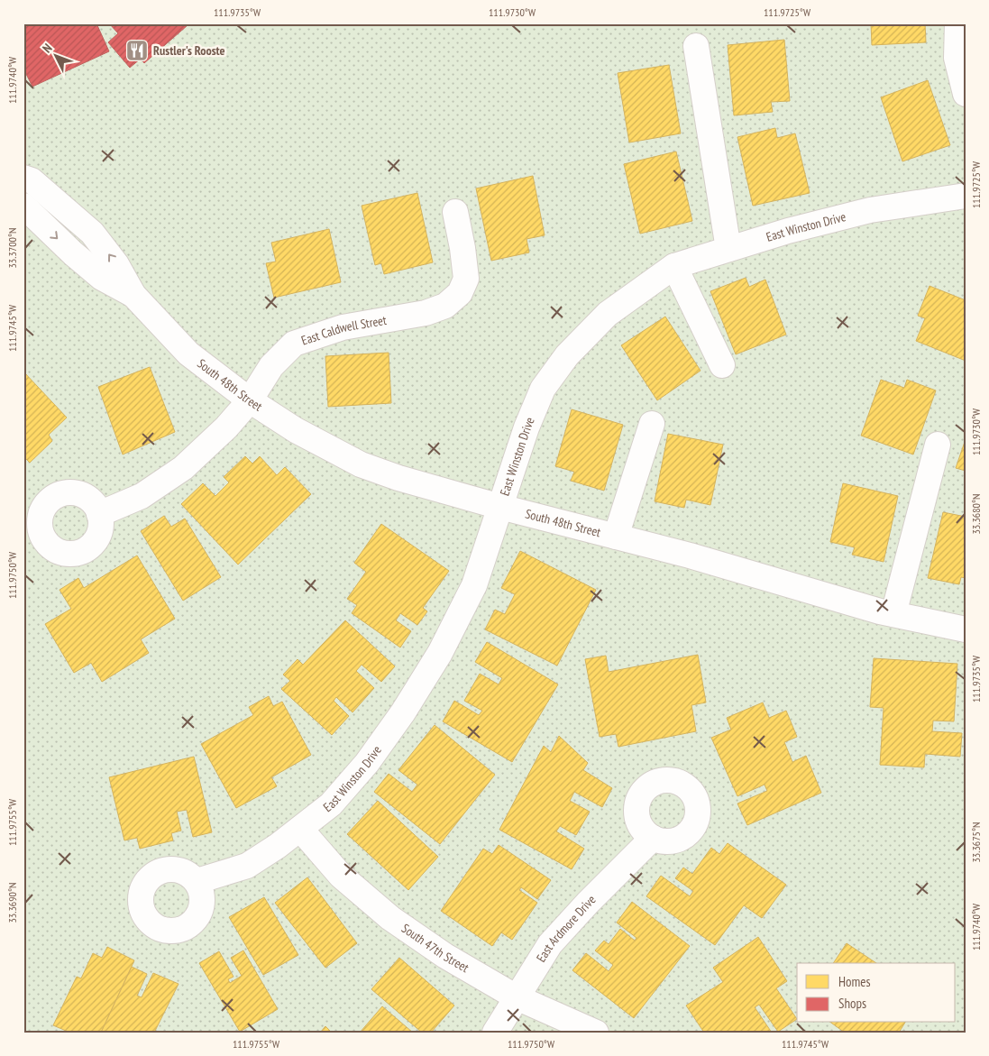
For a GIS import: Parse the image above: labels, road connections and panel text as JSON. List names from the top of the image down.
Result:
{
  "streets": {
    "street": [
      "East Winston Drive",
      "East Caldwell Street",
      "South 48th Street",
      "East Ardmore Drive",
      "South 47th Street"
    ]
  },
  "crossings": [
    ["East Winston Drive", "South 48th Street"],
    ["East Winston Drive", "South 47th Street"],
    ["East Caldwell Street", "South 48th Street"],
    ["East Ardmore Drive", "South 47th Street"]
  ],
  "places": {
    "restaurant": ["Rustler's Rooste"]
  },
  "legend": ["Homes", "Shops"],
  "north": "top left",
  "coordinates": [
    "111.9735°W",
    "111.9730°W",
    "111.9725°W",
    "111.9740°W",
    "33.3700°N",
    "111.9745°W",
    "33.3680°N",
    "111.9750°W",
    "111.9755°W",
    "33.3675°N",
    "33.3690°N"
  ]
}
